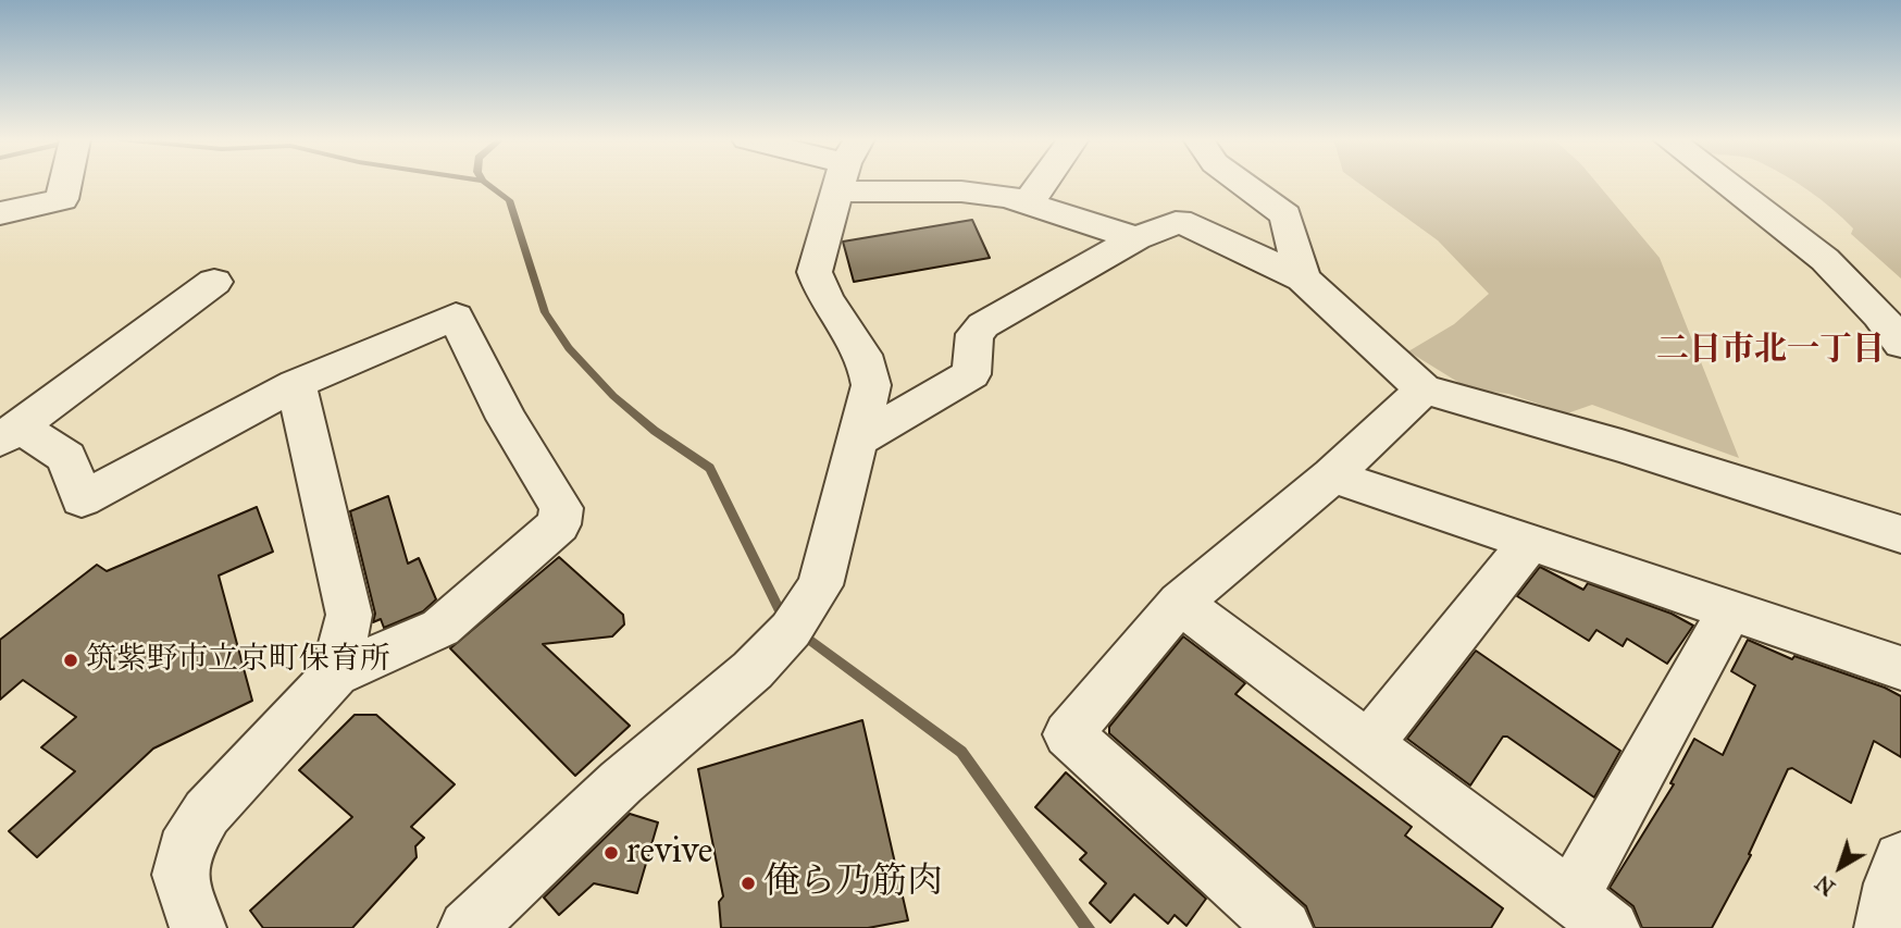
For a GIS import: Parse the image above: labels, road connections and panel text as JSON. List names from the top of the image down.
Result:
{
  "districts": ["二日市北一丁目"],
  "places": ["筑紫野市立京町保育所", "revive", "俺ら乃筋肉"],
  "north": "bottom left"
}
